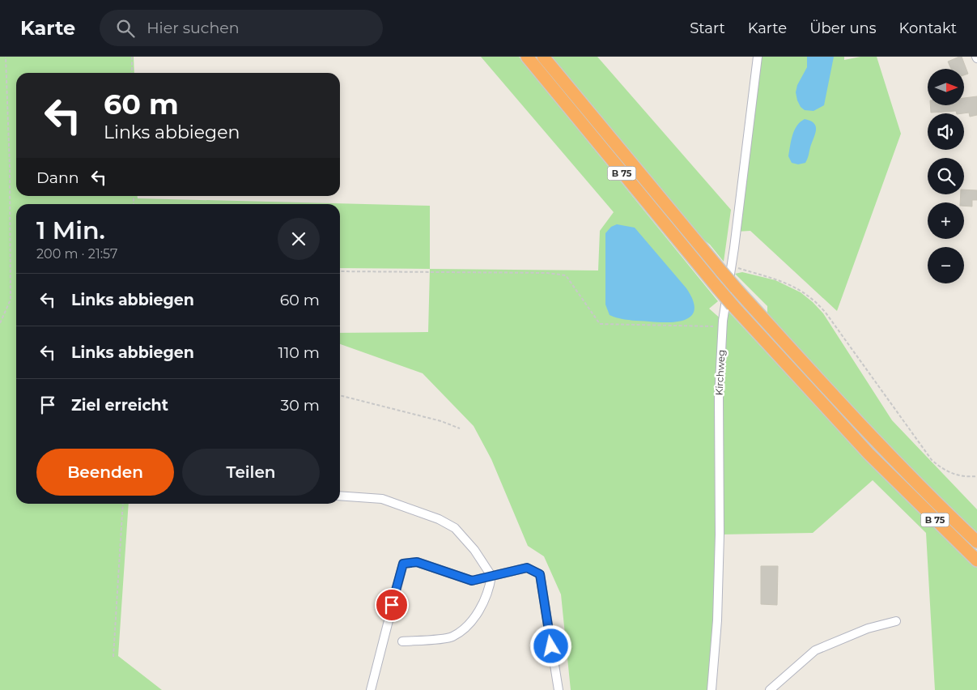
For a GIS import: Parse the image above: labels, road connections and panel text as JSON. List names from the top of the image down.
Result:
{
  "streets": {
    "highway": ["B 75"],
    "street": ["Kirchweg"]
  },
  "crossings": [
    ["B 75", "Kirchweg"]
  ],
  "north": "right",
  "page": {
    "header": "Karte",
    "search": "Hier suchen",
    "nav": [
      "Start",
      "Karte",
      "Über uns",
      "Kontakt"
    ],
    "map_buttons": ["+", "−"],
    "turn": ["60 m", "Links abbiegen"],
    "then": "Dann",
    "heading": ["1 Min.", "200 m · 21:57"],
    "list": [
      {
        "name": "Links abbiegen",
        "value": "60 m"
      },
      {
        "name": "Links abbiegen",
        "value": "110 m"
      },
      {
        "name": "Ziel erreicht",
        "value": "30 m"
      }
    ],
    "buttons": ["Beenden", "Teilen"]
  }
}
